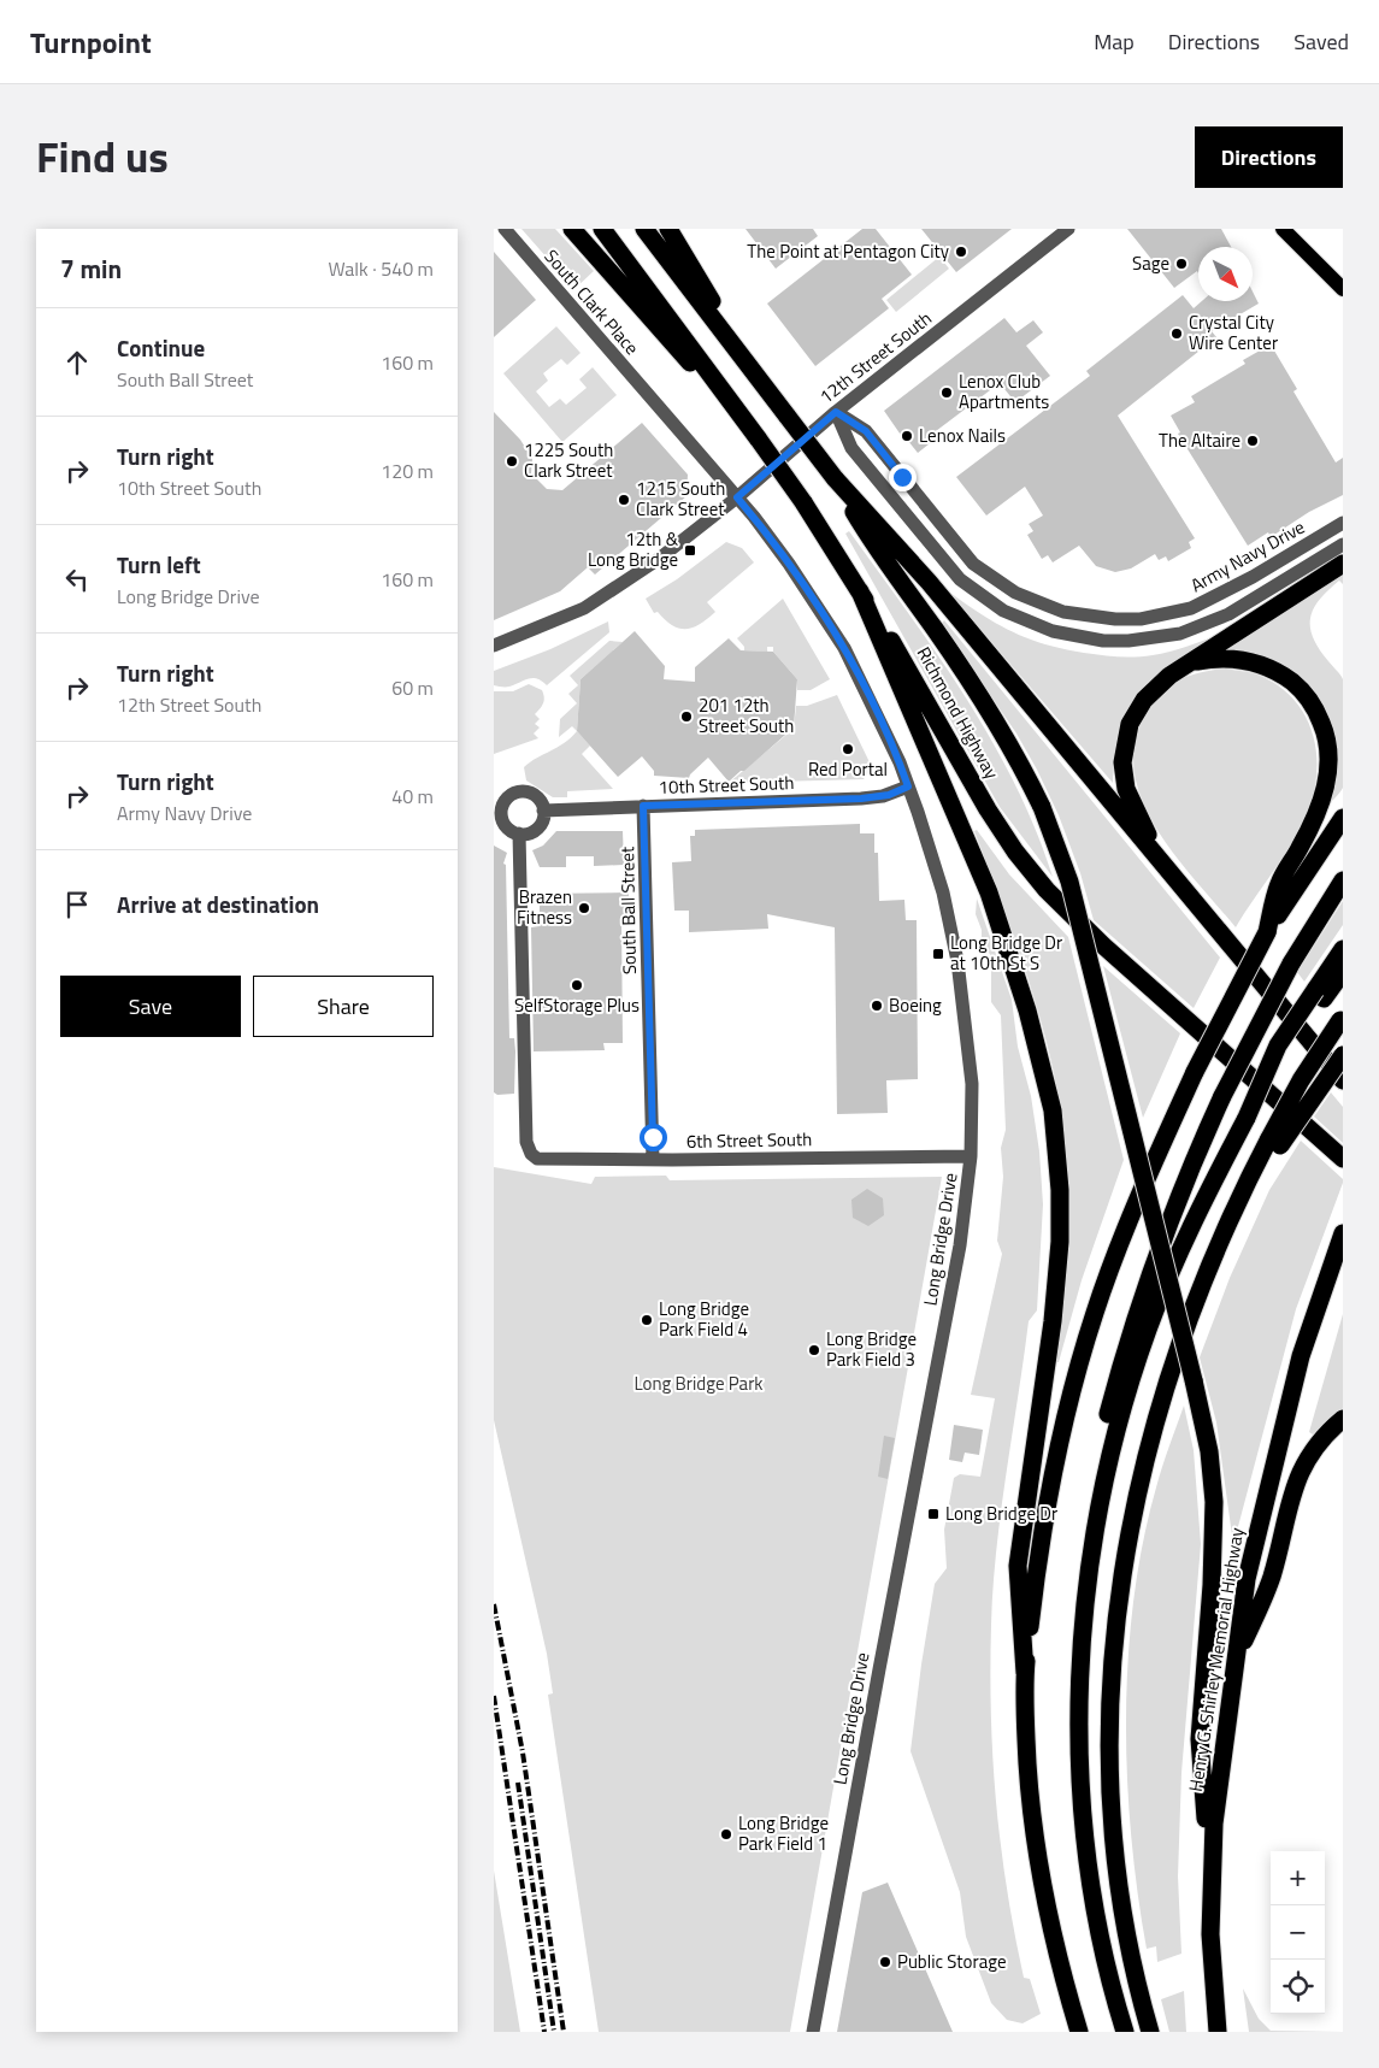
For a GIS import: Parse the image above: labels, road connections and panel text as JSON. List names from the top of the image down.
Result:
{
  "streets": {
    "highway": ["Richmond Highway", "Henry G. Shirley Memorial Highway"],
    "street": [
      "South Clark Place",
      "12th Street South",
      "Army Navy Drive",
      "10th Street South",
      "South Ball Street",
      "6th Street South",
      "Long Bridge Drive"
    ]
  },
  "crossings": [
    ["South Clark Place", "12th Street South"],
    ["South Clark Place", "Long Bridge Drive"],
    ["12th Street South", "Army Navy Drive"],
    ["12th Street South", "Long Bridge Drive"],
    ["10th Street South", "South Ball Street"],
    ["10th Street South", "6th Street South"],
    ["10th Street South", "Long Bridge Drive"],
    ["South Ball Street", "6th Street South"],
    ["6th Street South", "Long Bridge Drive"]
  ],
  "parks": ["Long Bridge Park"],
  "places": {
    "other": [
      "The Point at Pentagon City",
      "Sage",
      "Crystal City Wire Center",
      "Lenox Club Apartments",
      "Lenox Nails",
      "The Altaire",
      "1225 South Clark Street",
      "1215 South Clark Street",
      "201 12th Street South",
      "Red Portal",
      "Brazen Fitness",
      "SelfStorage Plus",
      "Boeing",
      "Long Bridge Park Field 4",
      "Long Bridge Park Field 3",
      "Long Bridge Park Field 1",
      "Public Storage"
    ],
    "transit": ["12th & Long Bridge", "Long Bridge Dr at 10th St S", "Long Bridge Dr"]
  },
  "north": "bottom right",
  "page": {
    "header": "Turnpoint",
    "nav": ["Map", "Directions", "Saved"],
    "title": "Find us",
    "buttons": [
      "Directions",
      ["Save", "Share"]
    ],
    "heading": ["7 min", "Walk · 540 m"],
    "list": [
      ["Continue", "South Ball Street", "160 m"],
      ["Turn right", "10th Street South", "120 m"],
      ["Turn left", "Long Bridge Drive", "160 m"],
      ["Turn right", "12th Street South", "60 m"],
      ["Turn right", "Army Navy Drive", "40 m"],
      "Arrive at destination"
    ],
    "map_buttons": ["+", "−"]
  }
}
